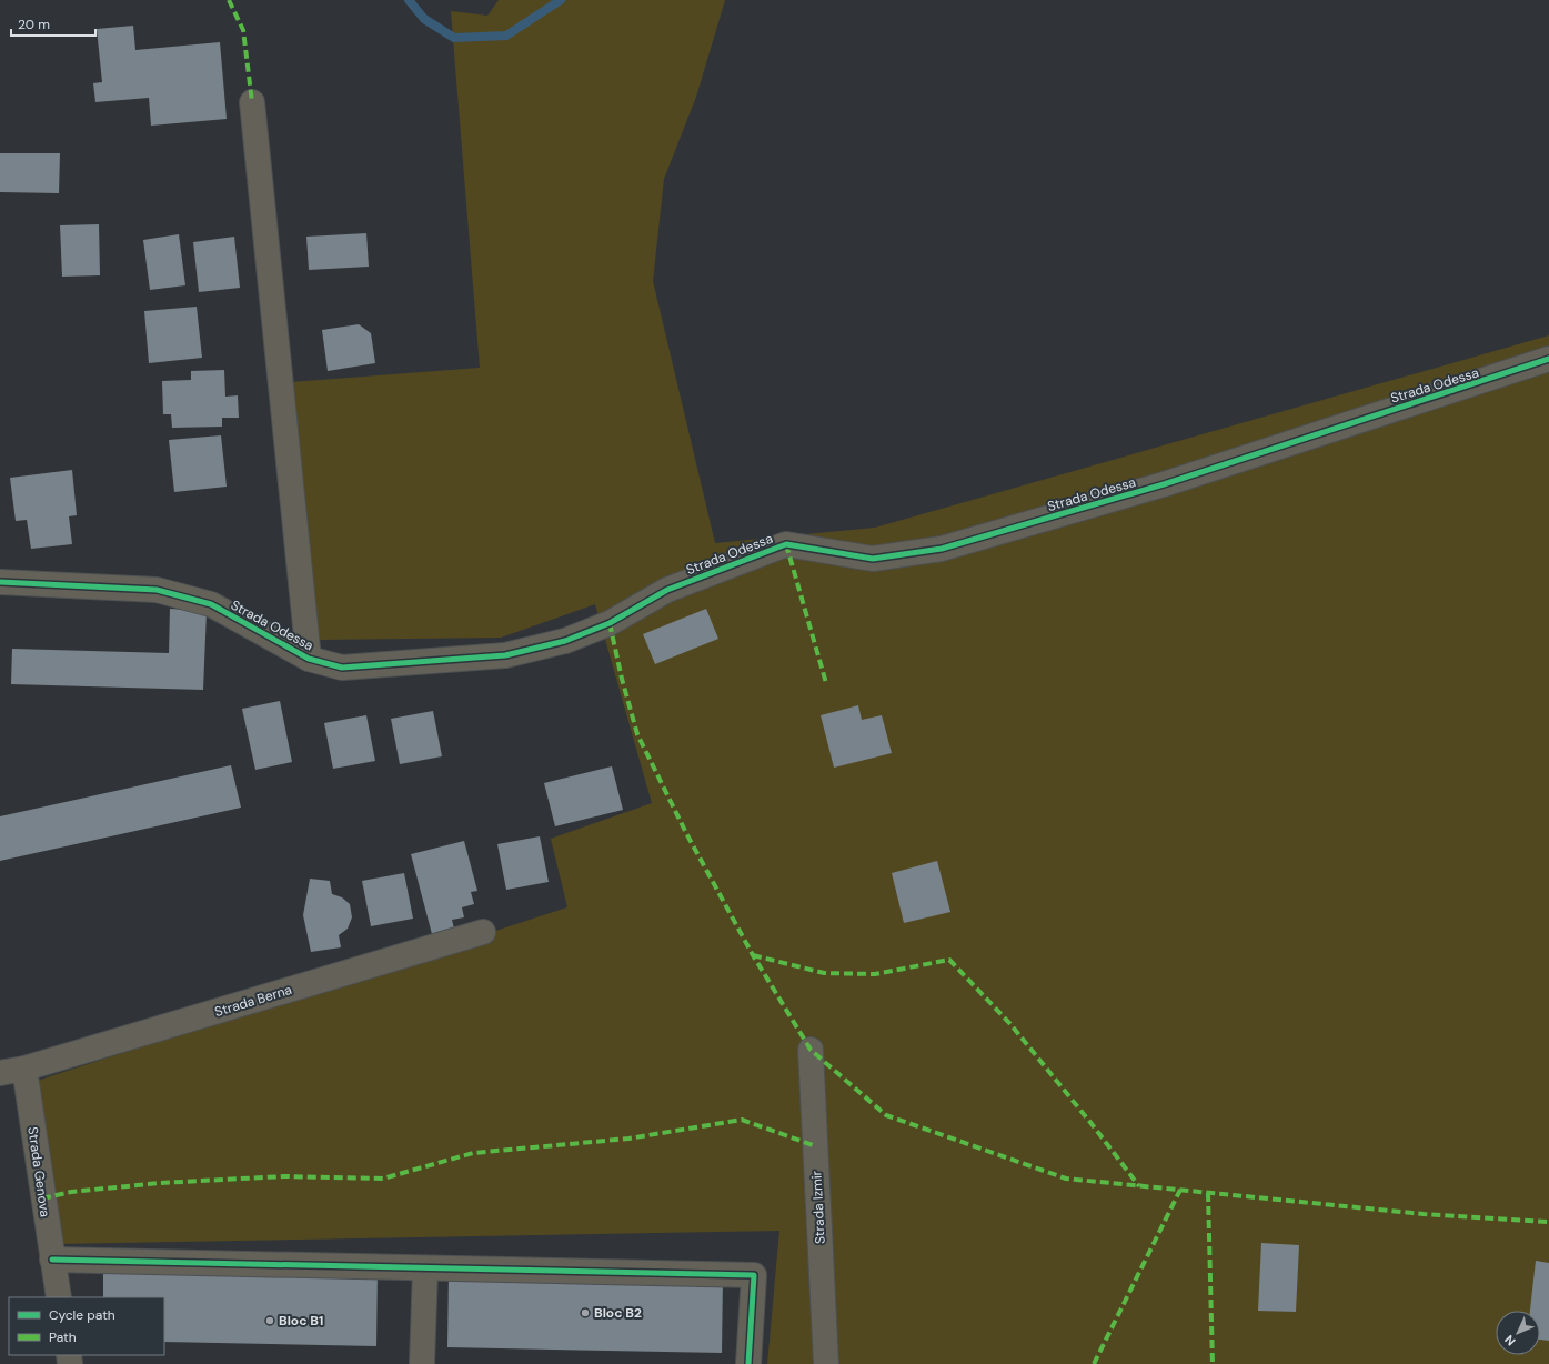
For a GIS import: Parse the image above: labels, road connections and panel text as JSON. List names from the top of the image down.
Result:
{
  "streets": {
    "street": [
      "Strada Odessa",
      "Strada Berna",
      "Strada Genova",
      "Strada Izmir"
    ]
  },
  "crossings": [
    ["Strada Berna", "Strada Genova"]
  ],
  "places": ["Bloc B2", "Bloc B1"],
  "legend": ["Cycle path", "Path"],
  "scale_bar": "20 m",
  "north": "bottom left"
}
